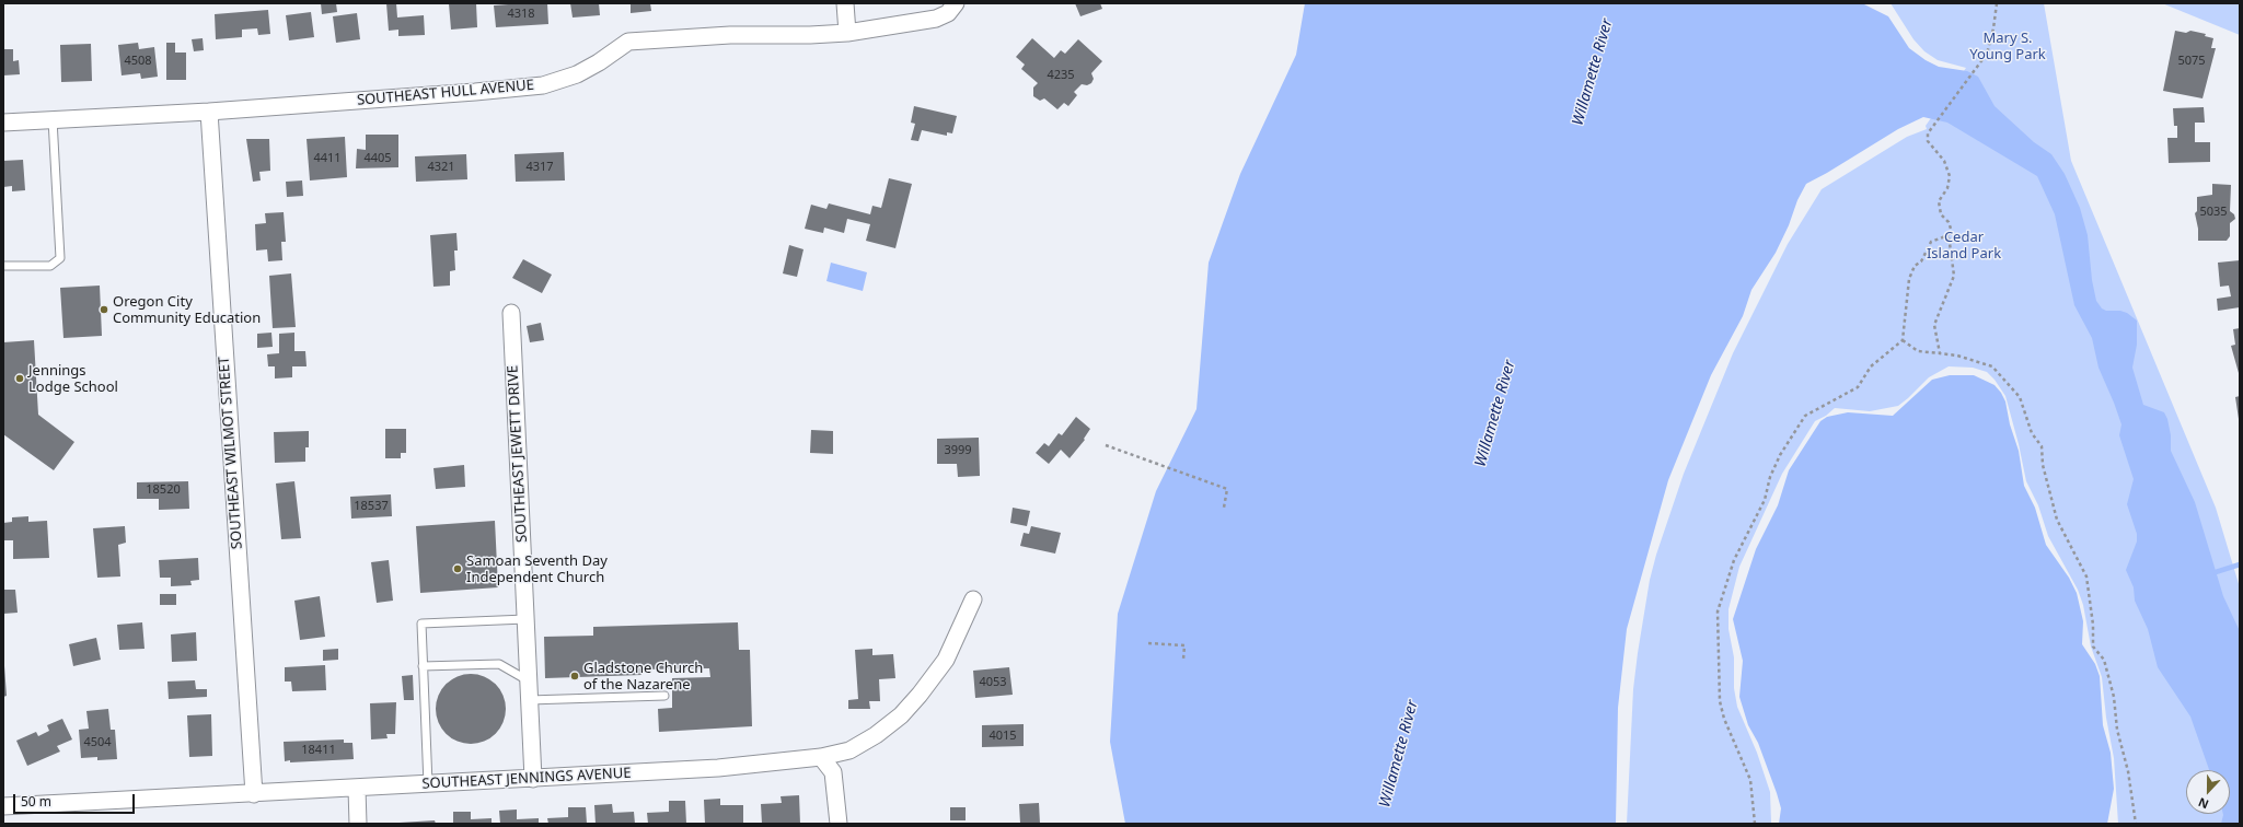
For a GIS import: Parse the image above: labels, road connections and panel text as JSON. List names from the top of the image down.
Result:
{
  "streets": {
    "street": [
      "SOUTHEAST HULL AVENUE",
      "SOUTHEAST WILMOT STREET",
      "SOUTHEAST JEWETT DRIVE",
      "SOUTHEAST JENNINGS AVENUE"
    ]
  },
  "crossings": [
    ["SOUTHEAST HULL AVENUE", "SOUTHEAST WILMOT STREET"],
    ["SOUTHEAST WILMOT STREET", "SOUTHEAST JENNINGS AVENUE"],
    ["SOUTHEAST JEWETT DRIVE", "SOUTHEAST JENNINGS AVENUE"]
  ],
  "water": ["Willamette River"],
  "parks": ["Mary S. Young Park", "Cedar Island Park"],
  "places": [
    "Oregon City Community Education",
    "Jennings Lodge School",
    "Samoan Seventh Day Independent Church",
    "Gladstone Church of the Nazarene"
  ],
  "house_numbers": [
    "4318",
    "4508",
    "5075",
    "4235",
    "4411",
    "4405",
    "4321",
    "4317",
    "5035",
    "3999",
    "18520",
    "18537",
    "4053",
    "4015",
    "4504",
    "18411"
  ],
  "scale_bar": "50 m",
  "north": "bottom"
}
